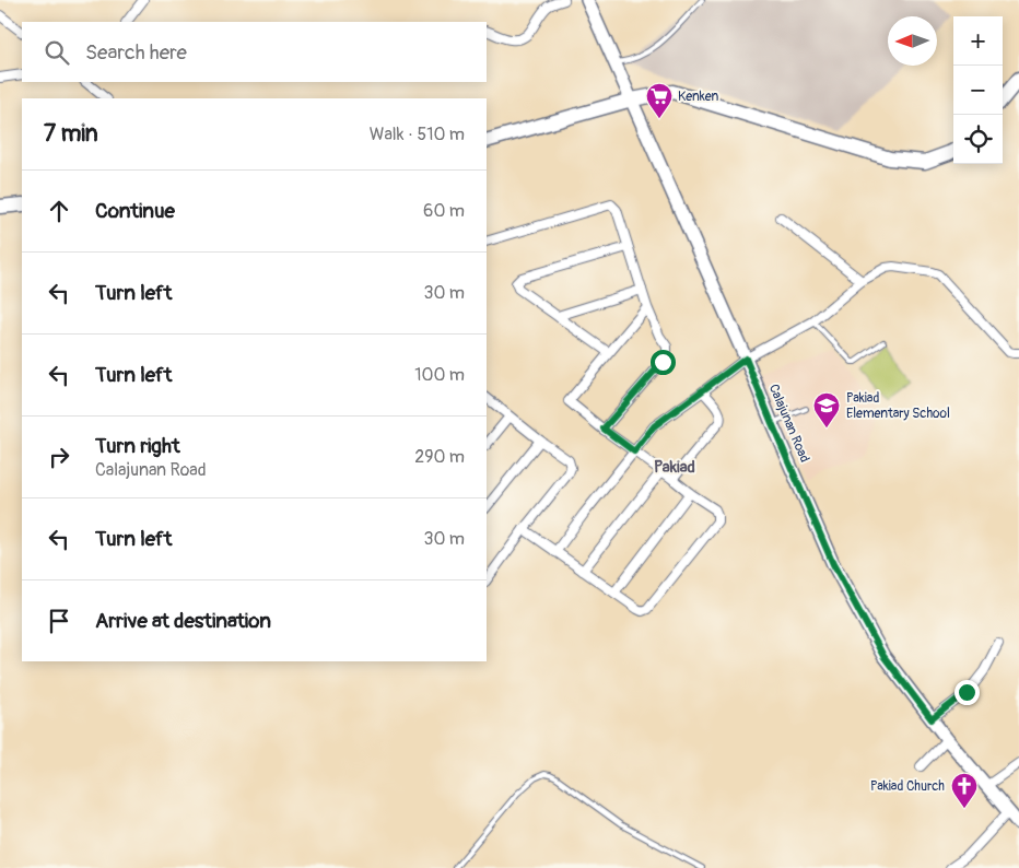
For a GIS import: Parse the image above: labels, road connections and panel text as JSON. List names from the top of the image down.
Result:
{
  "streets": {
    "main road": ["Calajunan Road"]
  },
  "districts": ["Pakiad"],
  "places": {
    "supermarket": ["Kenken"],
    "school or university": ["Pakiad Elementary School"],
    "church": ["Pakiad Church"]
  },
  "north": "left",
  "page": {
    "map_buttons": ["+", "−"],
    "search": "Search here",
    "heading": ["7 min", "Walk · 510 m"],
    "list": [
      ["Continue", "60 m"],
      ["Turn left", "30 m"],
      ["Turn left", "100 m"],
      ["Turn right", "Calajunan Road", "290 m"],
      ["Turn left", "30 m"],
      "Arrive at destination"
    ]
  }
}
